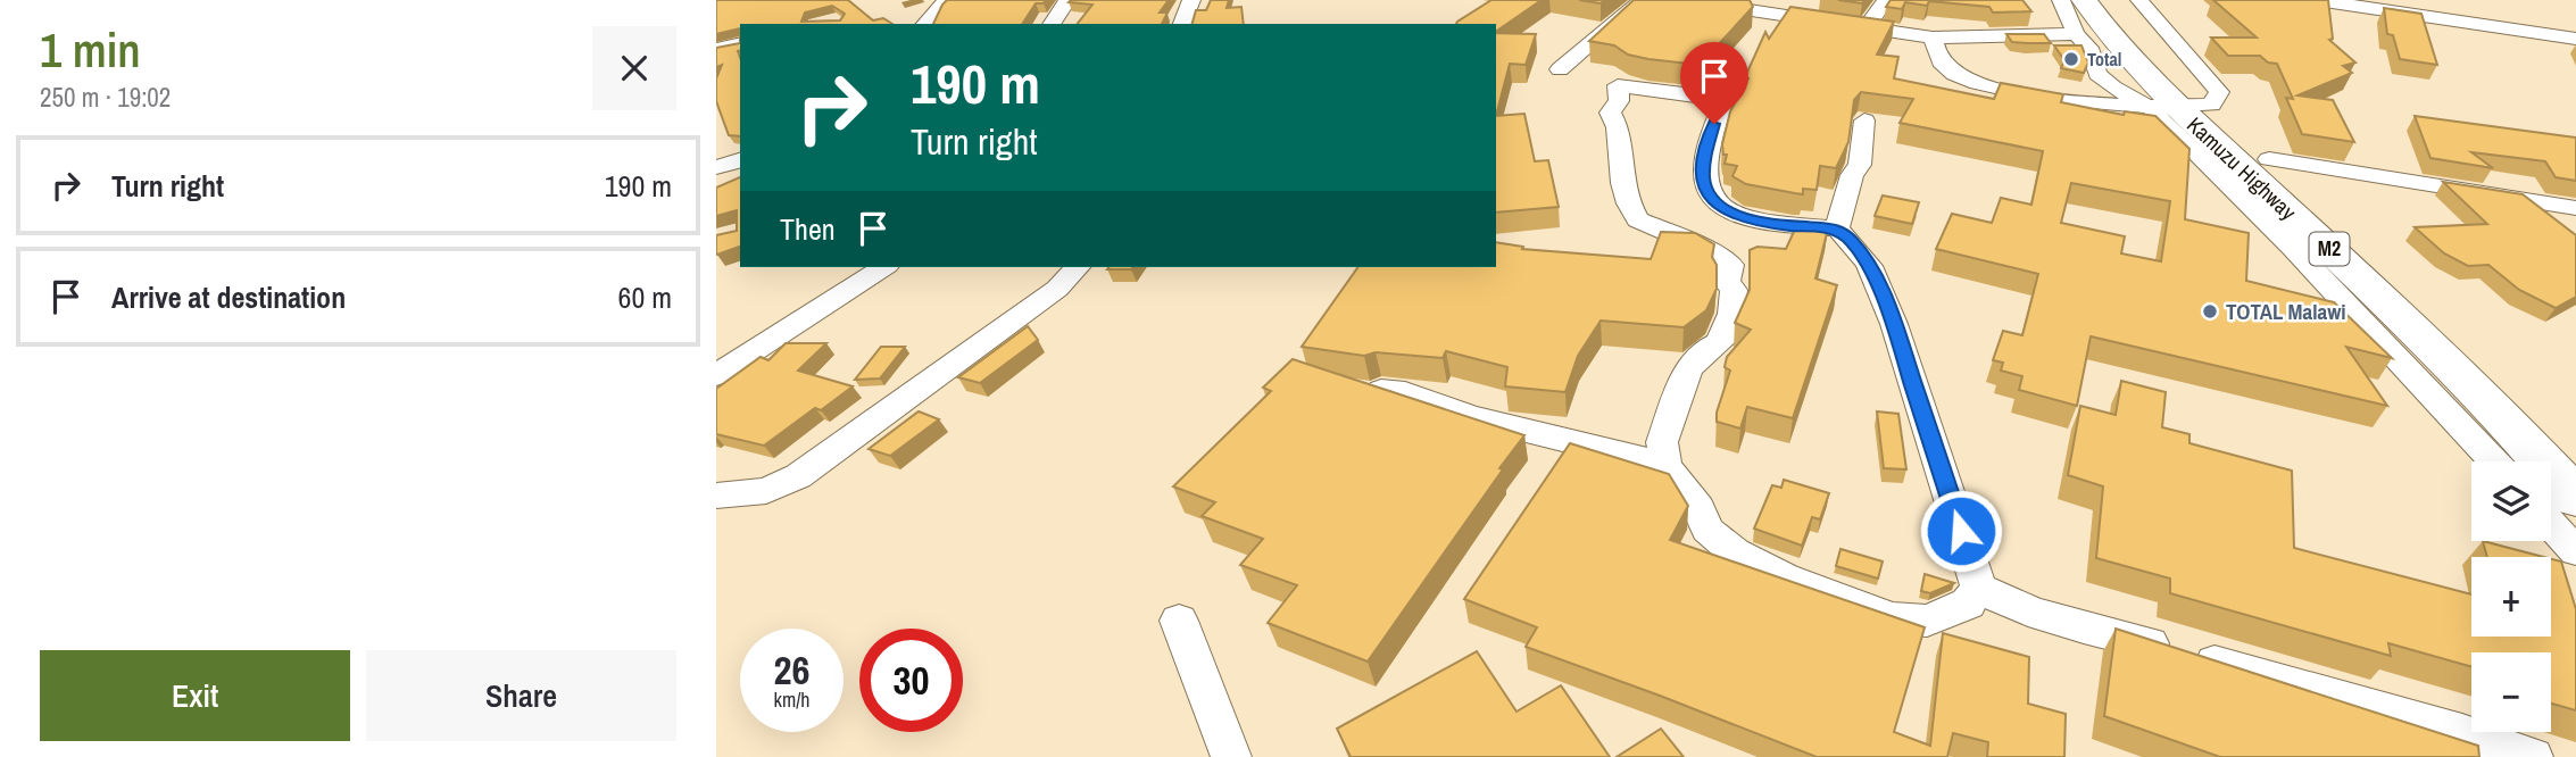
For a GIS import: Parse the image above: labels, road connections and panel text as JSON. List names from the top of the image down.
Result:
{
  "streets": {
    "highway": ["Kamuzu Highway", "M2"]
  },
  "places": ["Total", "TOTAL Malawi"],
  "page": {
    "heading": ["1 min", "250 m · 19:02"],
    "turn": ["190 m", "Turn right"],
    "list": [
      {
        "name": "Turn right",
        "value": "190 m"
      },
      {
        "name": "Arrive at destination",
        "value": "60 m"
      }
    ],
    "then": "Then",
    "map_buttons": ["+", "−"],
    "speed": "26 km/h",
    "limit": "30",
    "buttons": ["Exit", "Share"]
  }
}
